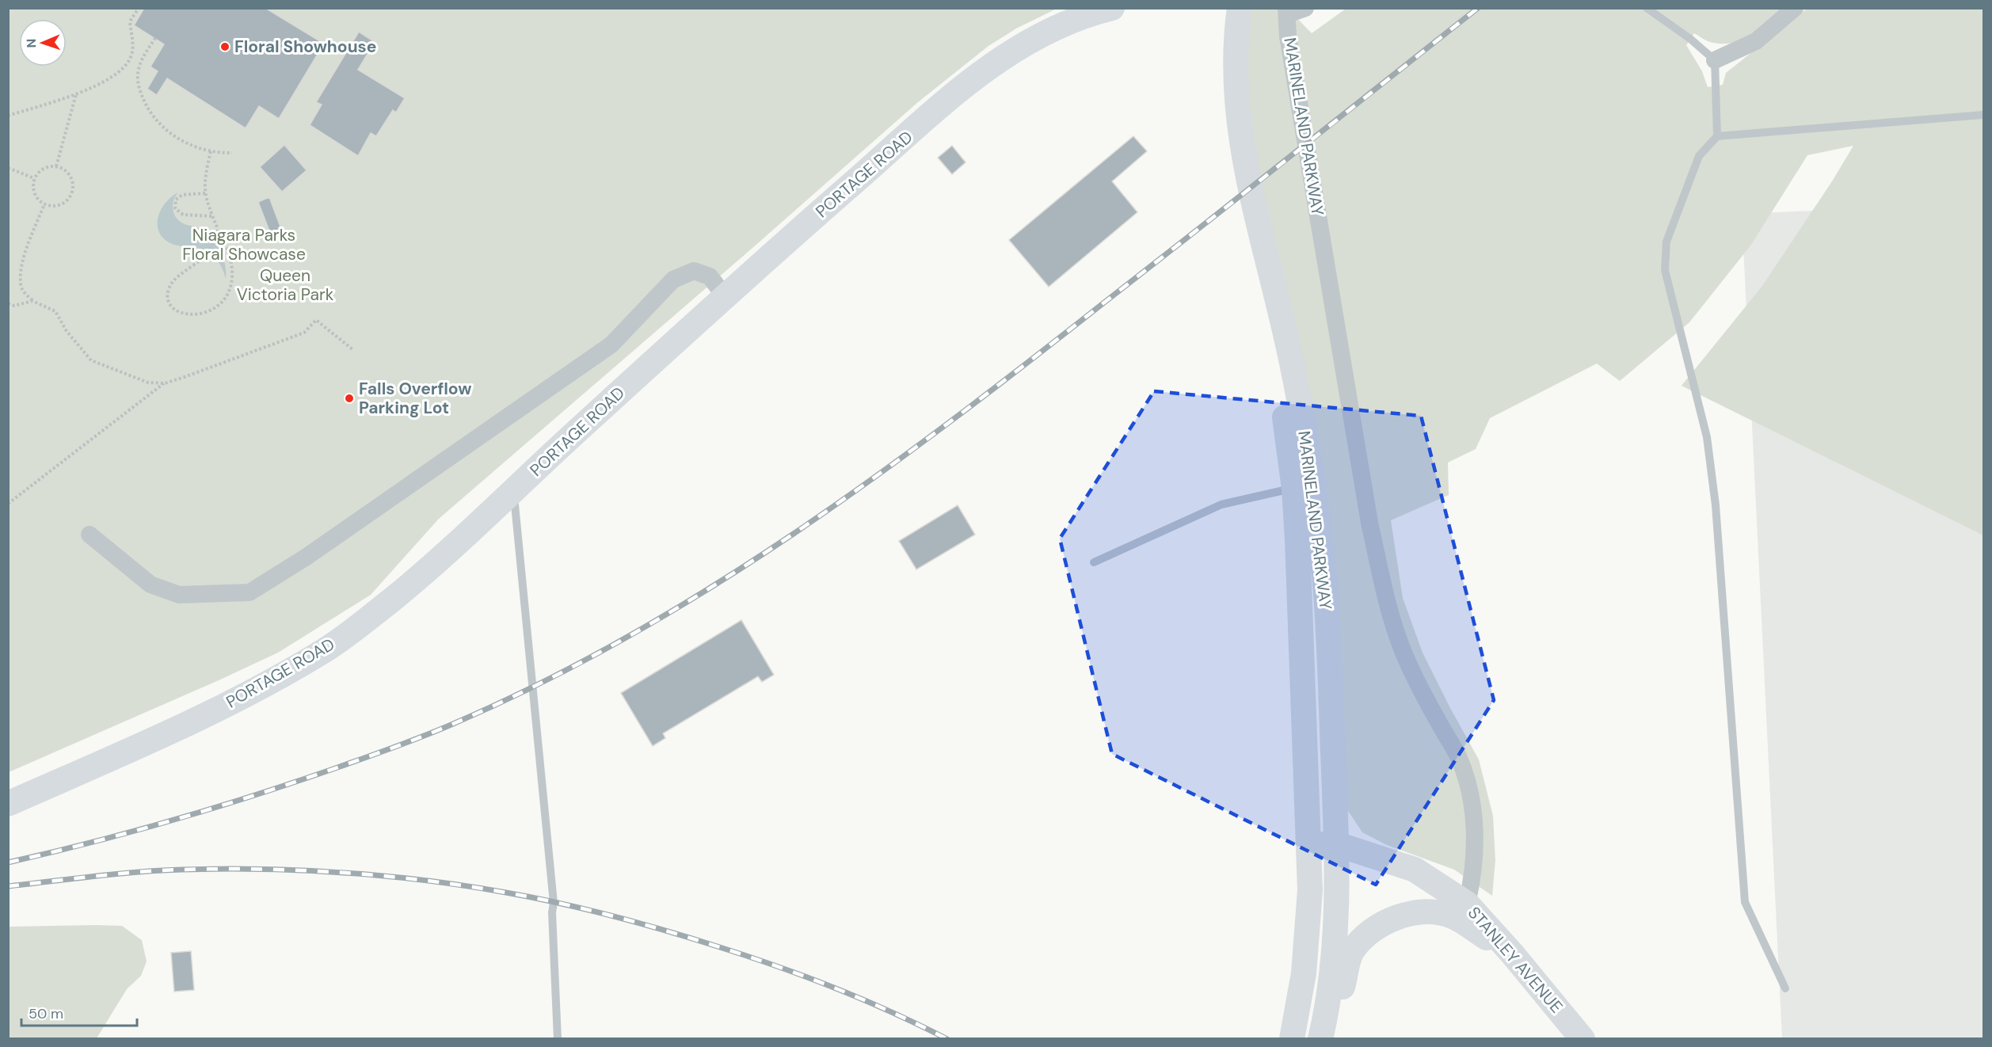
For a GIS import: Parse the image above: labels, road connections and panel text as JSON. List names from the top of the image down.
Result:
{
  "streets": {
    "main road": ["MARINELAND PARKWAY", "PORTAGE ROAD", "STANLEY AVENUE"]
  },
  "crossings": [
    ["MARINELAND PARKWAY", "STANLEY AVENUE"]
  ],
  "parks": ["Niagara Parks Floral Showcase", "Queen Victoria Park"],
  "places": ["Floral Showhouse", "Falls Overflow Parking Lot"],
  "scale_bar": "50 m",
  "north": "left"
}
